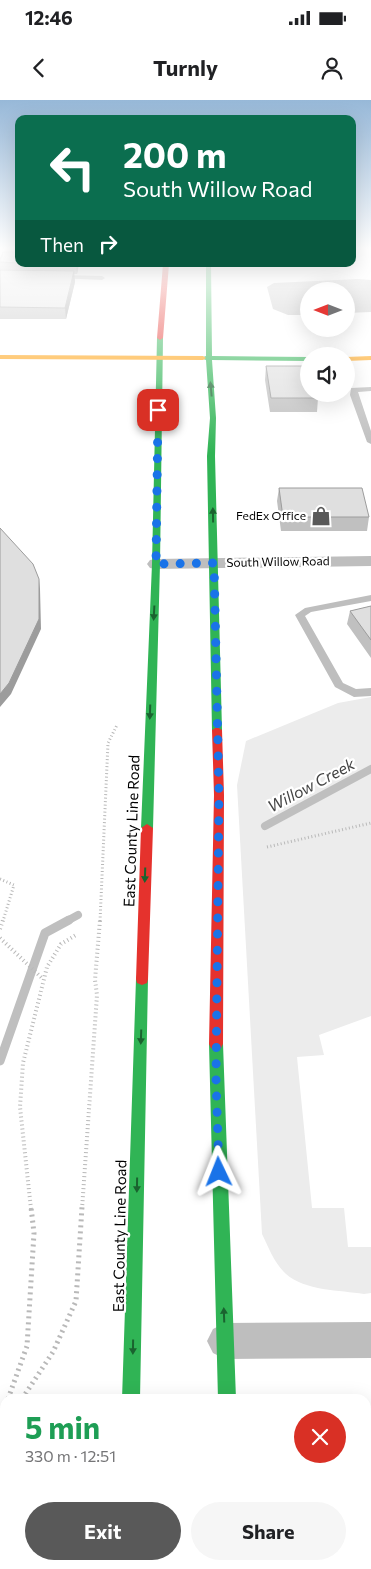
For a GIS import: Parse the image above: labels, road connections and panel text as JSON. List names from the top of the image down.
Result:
{
  "streets": {
    "main road": ["East County Line Road"],
    "street": ["South Willow Road"]
  },
  "crossings": [
    ["South Willow Road", "East County Line Road"]
  ],
  "water": ["Willow Creek"],
  "places": {
    "shop": ["FedEx Office"]
  },
  "north": "left",
  "page": {
    "status": "12:46",
    "header": "Turnly",
    "turn": ["200 m", "South Willow Road"],
    "then": "Then",
    "heading": ["5 min", "330 m · 12:51"],
    "buttons": ["Exit", "Share"]
  }
}
